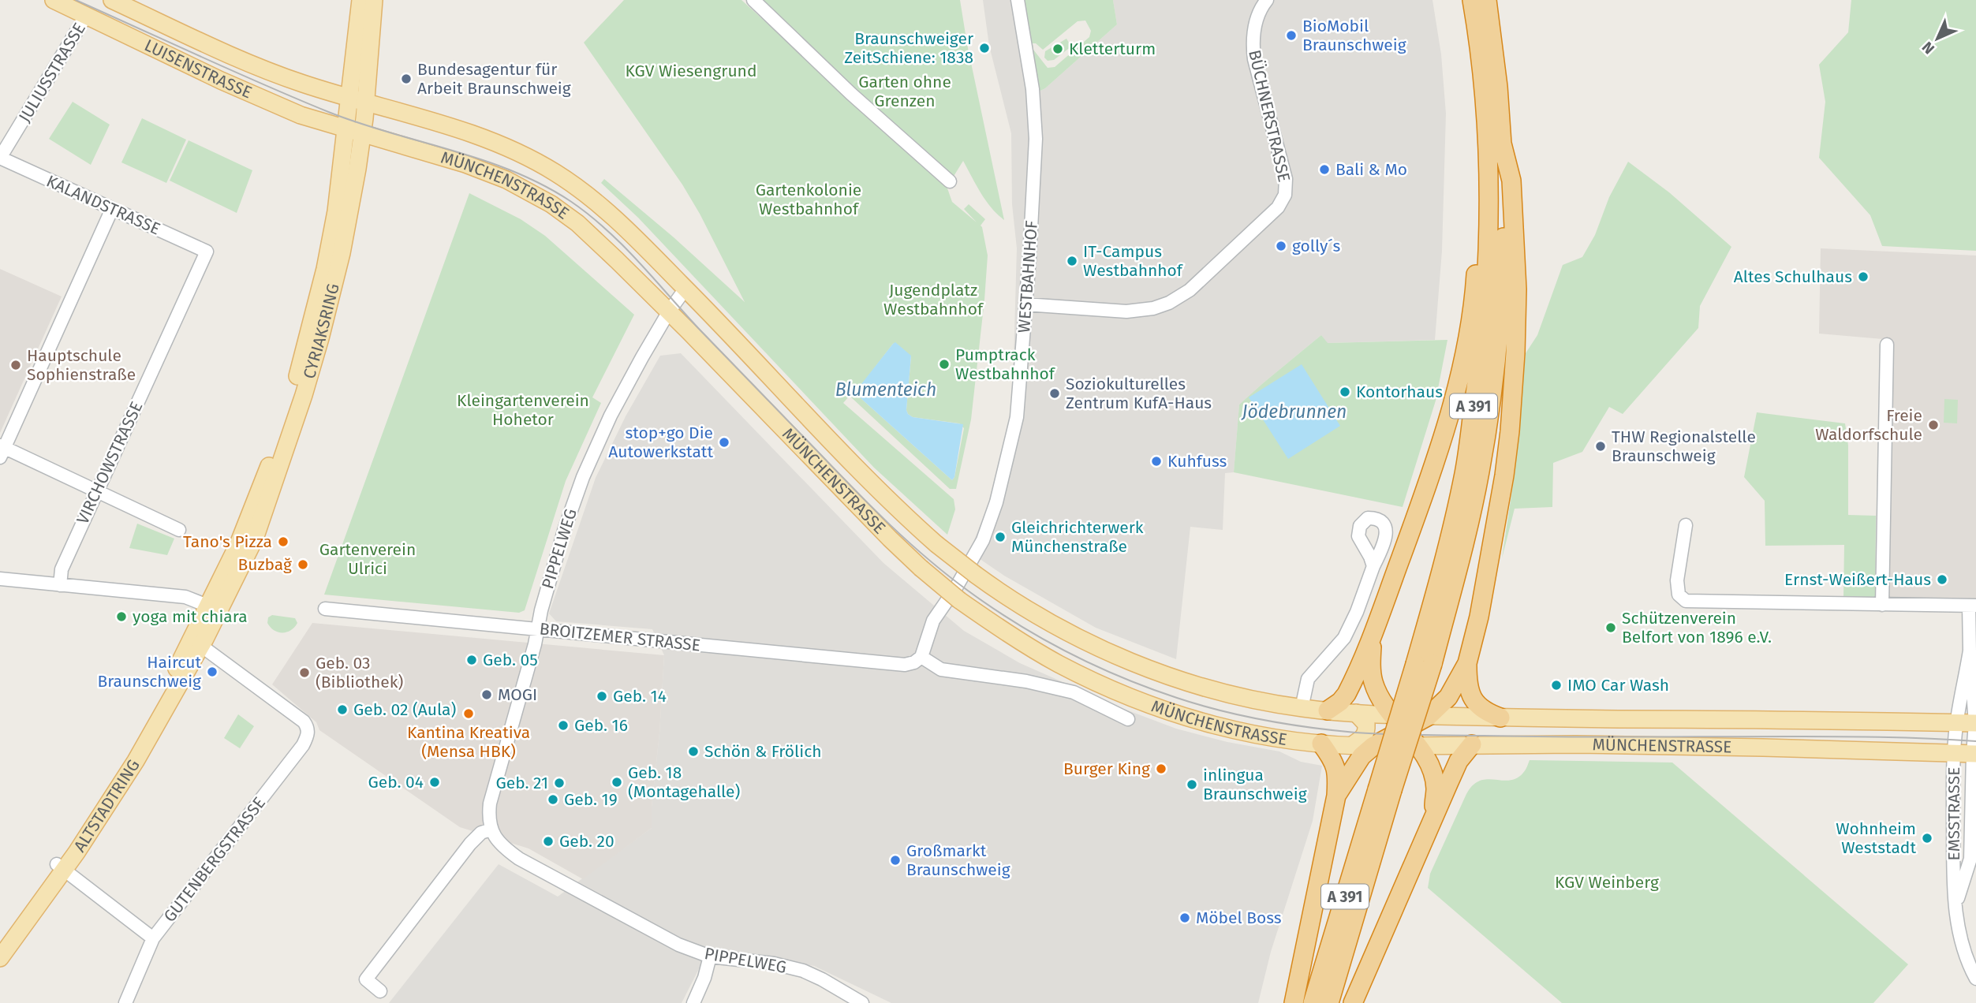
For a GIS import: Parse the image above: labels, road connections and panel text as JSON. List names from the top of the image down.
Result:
{
  "streets": {
    "highway": ["A 391"],
    "main road": [
      "LUISENSTRASSE",
      "MÜNCHENSTRASSE",
      "CYRIAKSRING",
      "ALTSTADTRING"
    ],
    "street": [
      "JULIUSSTRASSE",
      "BÜCHNERSTRASSE",
      "KALANDSTRASSE",
      "WESTBAHNHOF",
      "VIRCHOWSTRASSE",
      "PIPPELWEG",
      "BROITZEMER STRASSE",
      "EMSSTRASSE",
      "GUTENBERGSTRASSE"
    ]
  },
  "crossings": [
    ["LUISENSTRASSE", "JULIUSSTRASSE"],
    ["LUISENSTRASSE", "MÜNCHENSTRASSE"],
    ["LUISENSTRASSE", "CYRIAKSRING"],
    ["JULIUSSTRASSE", "KALANDSTRASSE"],
    ["BÜCHNERSTRASSE", "WESTBAHNHOF"],
    ["MÜNCHENSTRASSE", "CYRIAKSRING"],
    ["MÜNCHENSTRASSE", "PIPPELWEG"],
    ["MÜNCHENSTRASSE", "EMSSTRASSE"],
    ["KALANDSTRASSE", "VIRCHOWSTRASSE"],
    ["WESTBAHNHOF", "BROITZEMER STRASSE"],
    ["CYRIAKSRING", "ALTSTADTRING"],
    ["CYRIAKSRING", "GUTENBERGSTRASSE"],
    ["PIPPELWEG", "BROITZEMER STRASSE"],
    ["ALTSTADTRING", "GUTENBERGSTRASSE"]
  ],
  "water": ["Blumenteich", "Jödebrunnen"],
  "parks": [
    "KGV Wiesengrund",
    "Garten ohne Grenzen",
    "Gartenkolonie Westbahnhof",
    "Jugendplatz Westbahnhof",
    "Kleingartenverein Hohetor",
    "Gartenverein Ulrici",
    "KGV Weinberg"
  ],
  "places": [
    "BioMobil Braunschweig",
    "Braunschweiger ZeitSchiene: 1838",
    "Kletterturm",
    "Bundesagentur für Arbeit Braunschweig",
    "Bali & Mo",
    "golly´s",
    "IT-Campus Westbahnhof",
    "Altes Schulhaus",
    "Pumptrack Westbahnhof",
    "Hauptschule Sophienstraße",
    "Kontorhaus",
    "Soziokulturelles Zentrum KufA-Haus",
    "Freie Waldorfschule",
    "stop+go Die Autowerkstatt",
    "THW Regionalstelle Braunschweig",
    "Kuhfuss",
    "Gleichrichterwerk Münchenstraße",
    "Tano's Pizza",
    "Buzbağ",
    "Ernst-Weißert-Haus",
    "yoga mit chiara",
    "Schützenverein Belfort von 1896 e.V.",
    "Geb. 05",
    "Haircut Braunschweig",
    "Geb. 03 (Bibliothek)",
    "IMO Car Wash",
    "MOGI",
    "Geb. 14",
    "Geb. 02 (Aula)",
    "Kantina Kreativa (Mensa HBK)",
    "Geb. 16",
    "Schön & Frölich",
    "Burger King",
    "Geb. 04",
    "Geb. 18 (Montagehalle)",
    "Geb. 21",
    "inlingua Braunschweig",
    "Geb. 19",
    "Wohnheim Weststadt",
    "Geb. 20",
    "Großmarkt Braunschweig",
    "Möbel Boss"
  ],
  "north": "bottom left"
}
